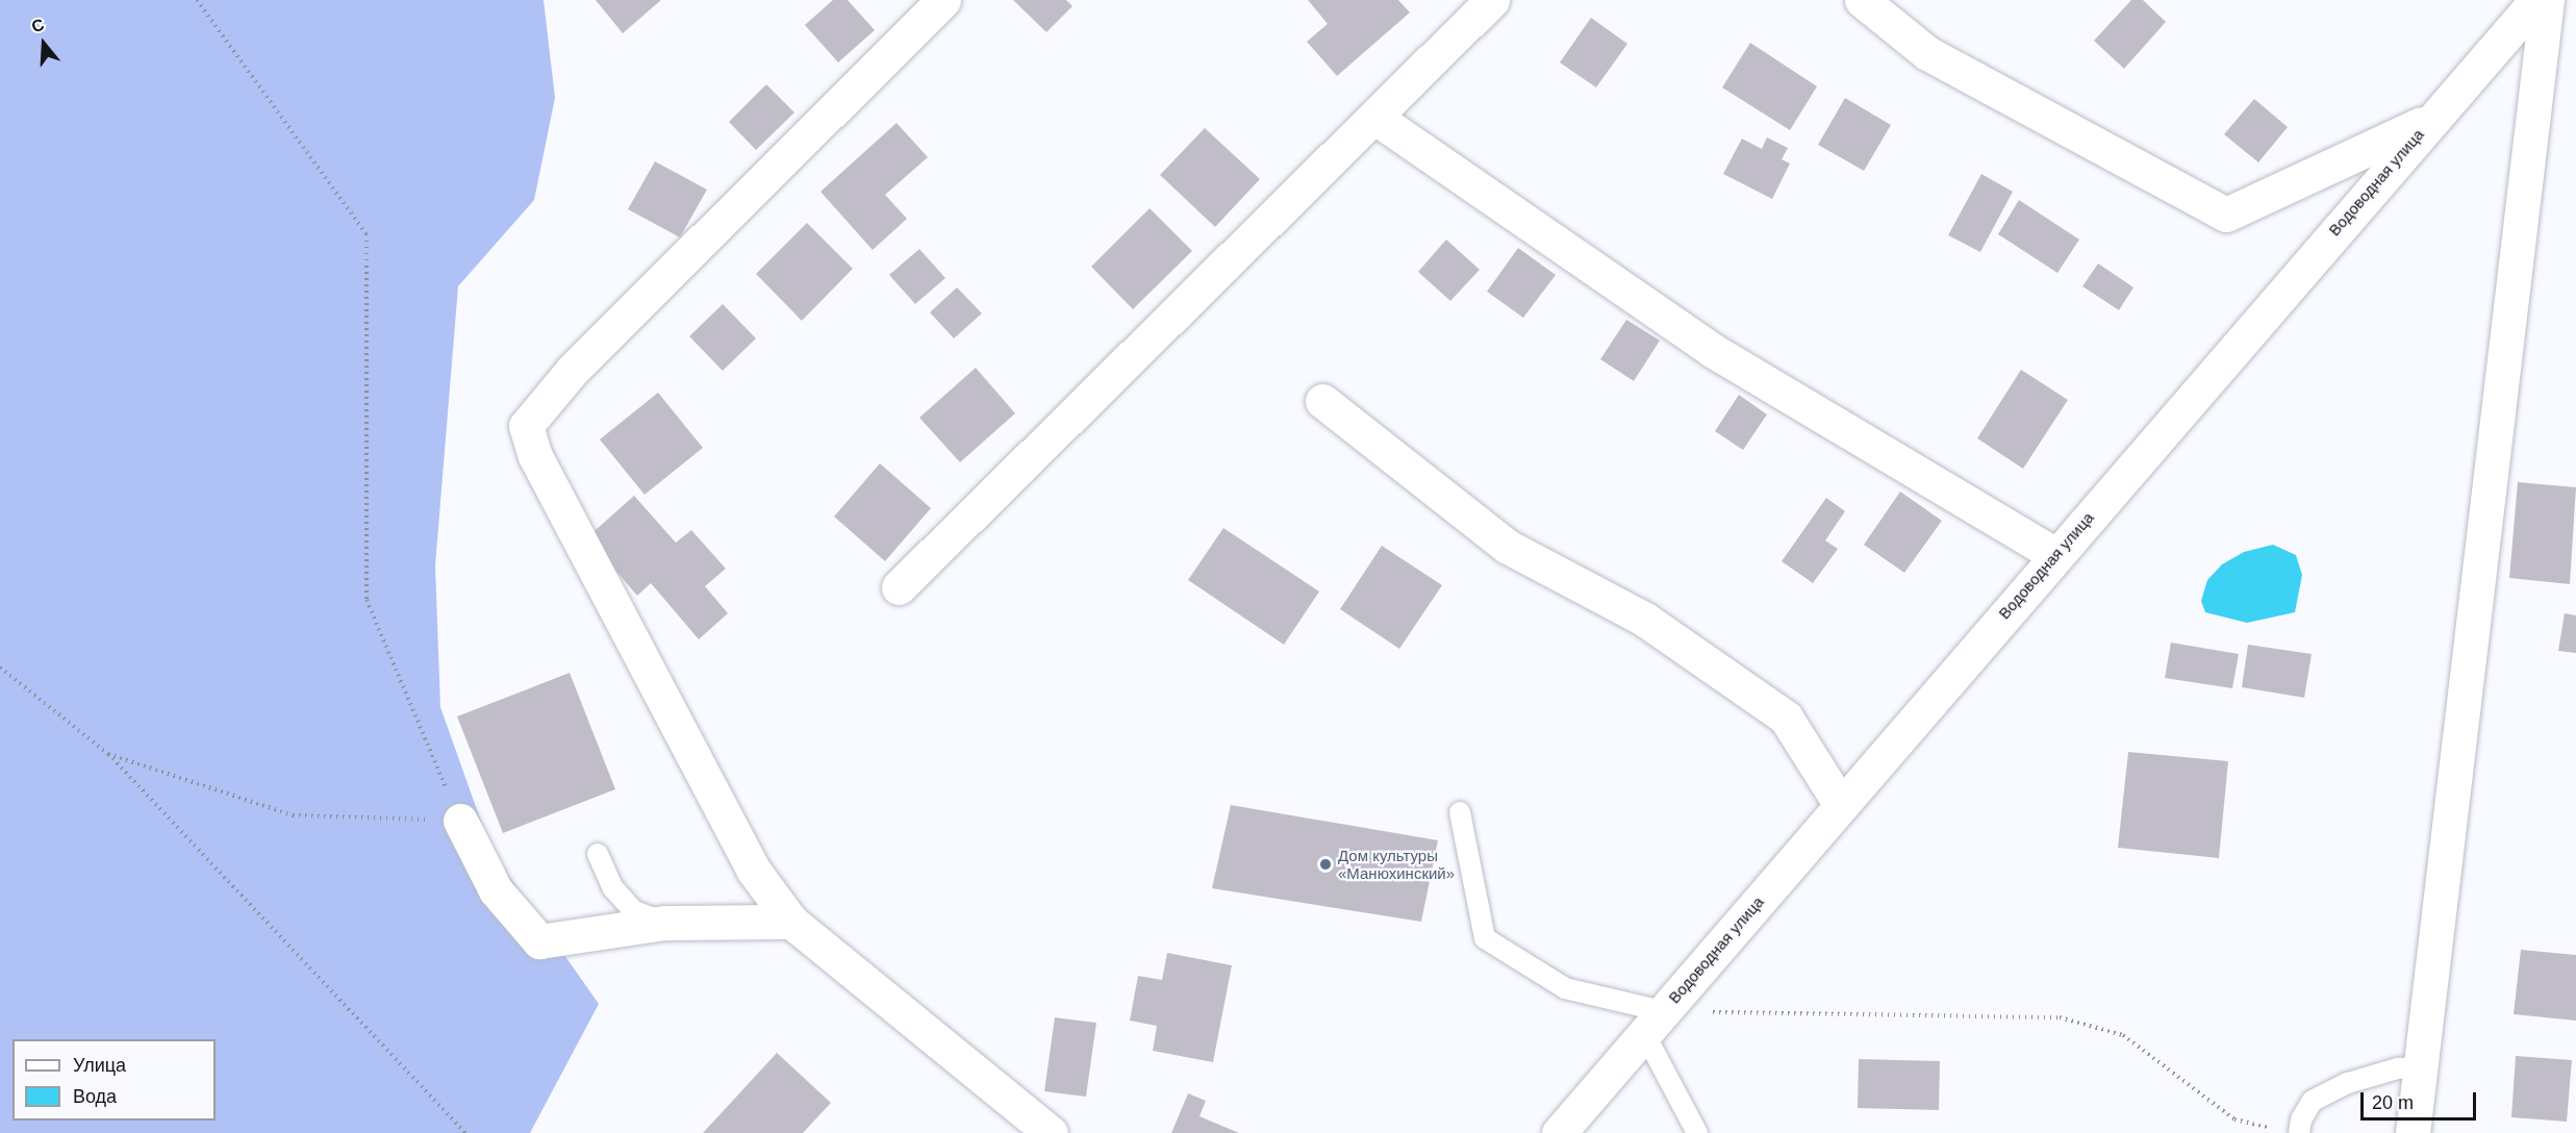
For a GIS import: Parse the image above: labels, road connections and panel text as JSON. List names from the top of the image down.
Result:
{
  "streets": {
    "street": ["Водоводная улица"]
  },
  "places": ["Дом культуры «Манюхинский»"],
  "legend": ["Улица", "Вода"],
  "scale_bar": "20 m",
  "north": "top"
}
